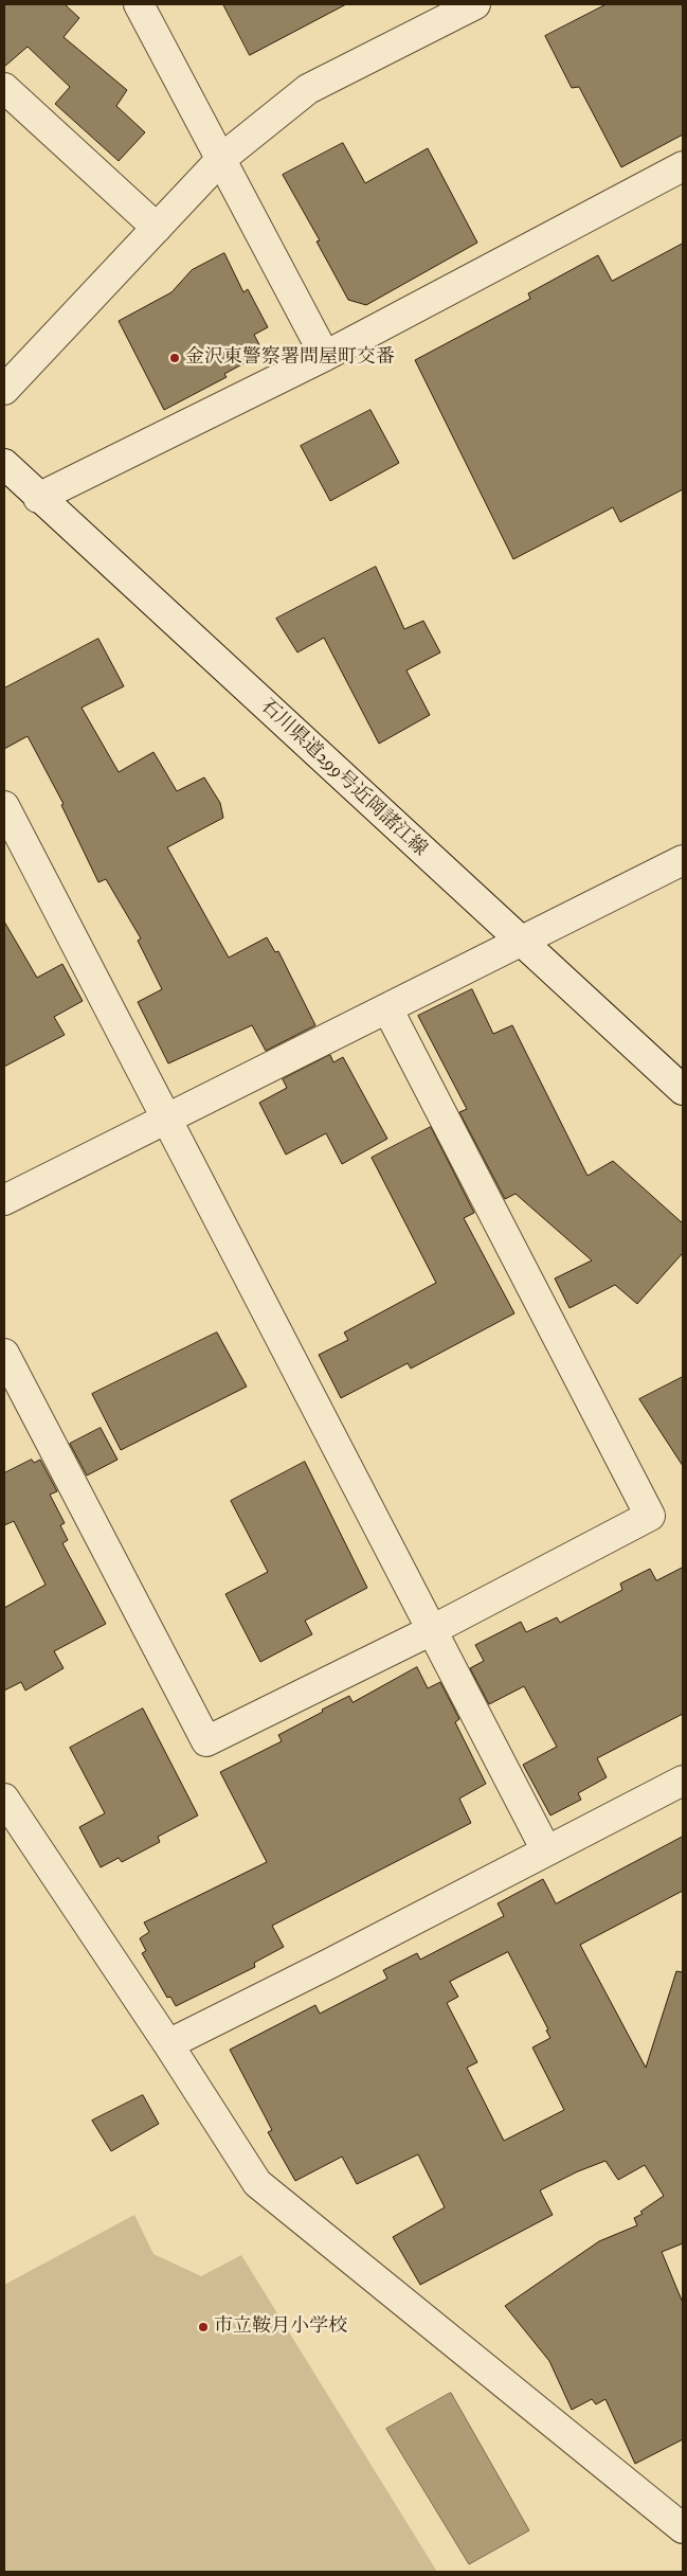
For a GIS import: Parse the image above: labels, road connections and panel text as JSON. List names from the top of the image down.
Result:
{
  "streets": {
    "street": ["石川県道299号近岡諸江線"]
  },
  "places": ["金沢東警察署問屋町交番", "市立鞍月小学校"]
}
